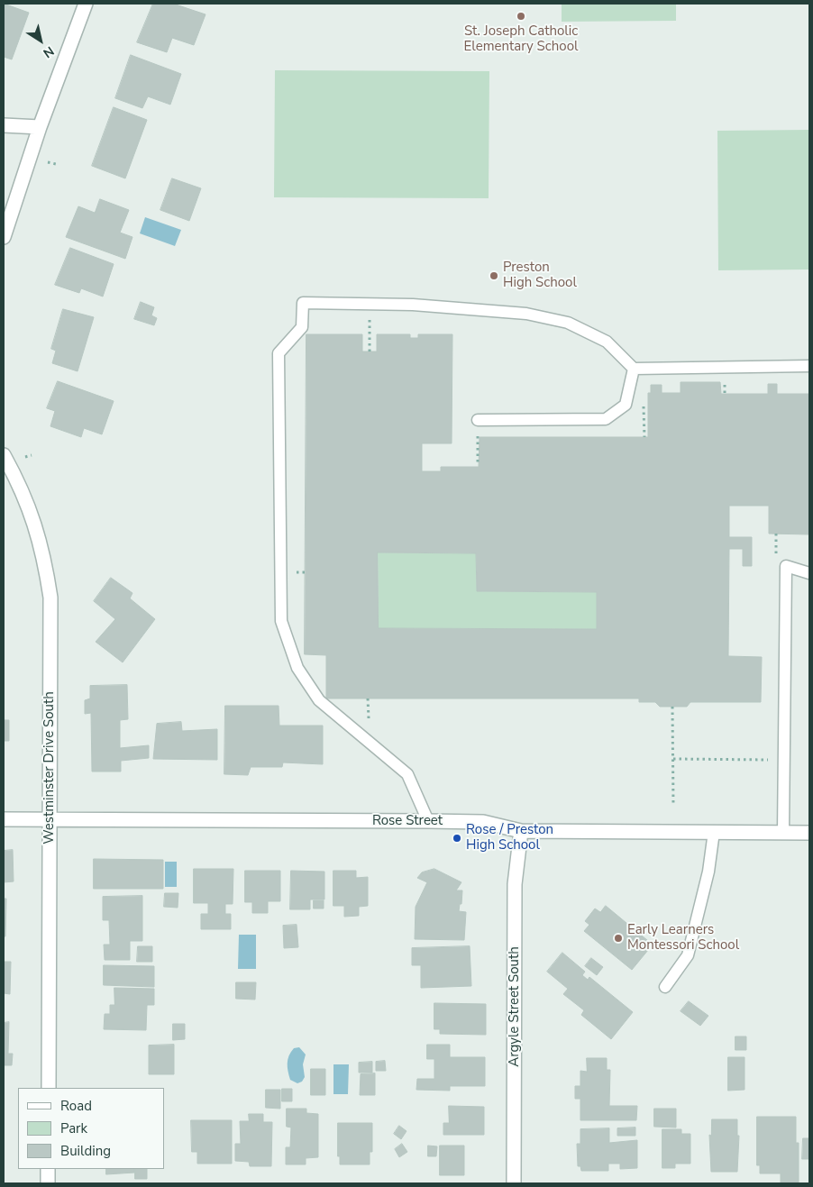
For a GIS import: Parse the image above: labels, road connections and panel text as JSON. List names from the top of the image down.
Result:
{
  "streets": {
    "street": ["Westminster Drive South", "Rose Street", "Argyle Street South"]
  },
  "crossings": [
    ["Westminster Drive South", "Rose Street"],
    ["Rose Street", "Argyle Street South"]
  ],
  "places": [
    "St. Joseph Catholic Elementary School",
    "Preston High School",
    "Rose / Preston High School",
    "Early Learners Montessori School"
  ],
  "legend": ["Road", "Park", "Building"],
  "north": "bottom right"
}
